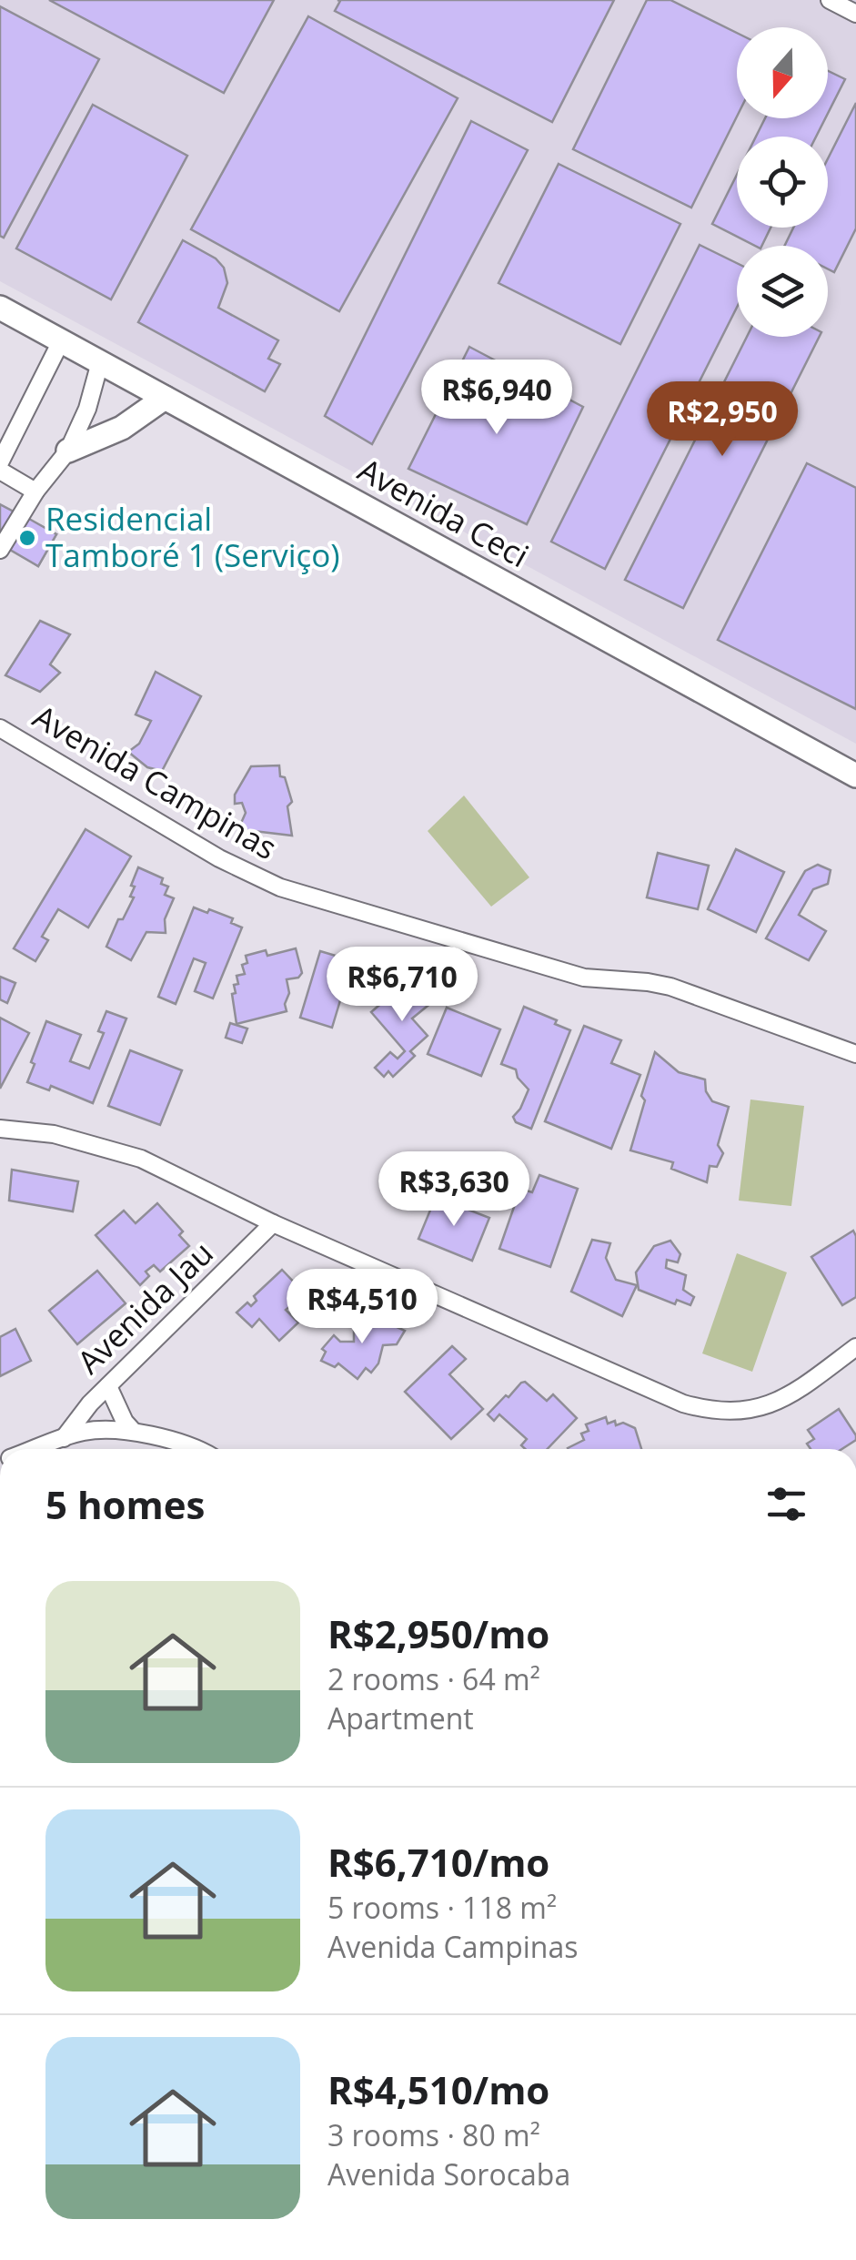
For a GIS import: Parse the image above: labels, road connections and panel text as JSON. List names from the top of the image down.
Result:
{
  "streets": {
    "main road": ["Avenida Ceci"],
    "street": ["Avenida Campinas", "Avenida Jau"]
  },
  "places": ["Residencial Tamboré 1 (Serviço)"],
  "north": "bottom",
  "page": {
    "price": [
      "R$6,940",
      "R$2,950",
      "R$6,710",
      "R$3,630",
      "R$4,510"
    ],
    "heading": "5 homes",
    "list": [
      {
        "name": "R$2,950/mo",
        "note": "2 rooms · 64 m² · Apartment"
      },
      {
        "name": "R$6,710/mo",
        "note": "5 rooms · 118 m² · Avenida Campinas"
      },
      {
        "name": "R$4,510/mo",
        "note": "3 rooms · 80 m² · Avenida Sorocaba"
      }
    ]
  }
}
